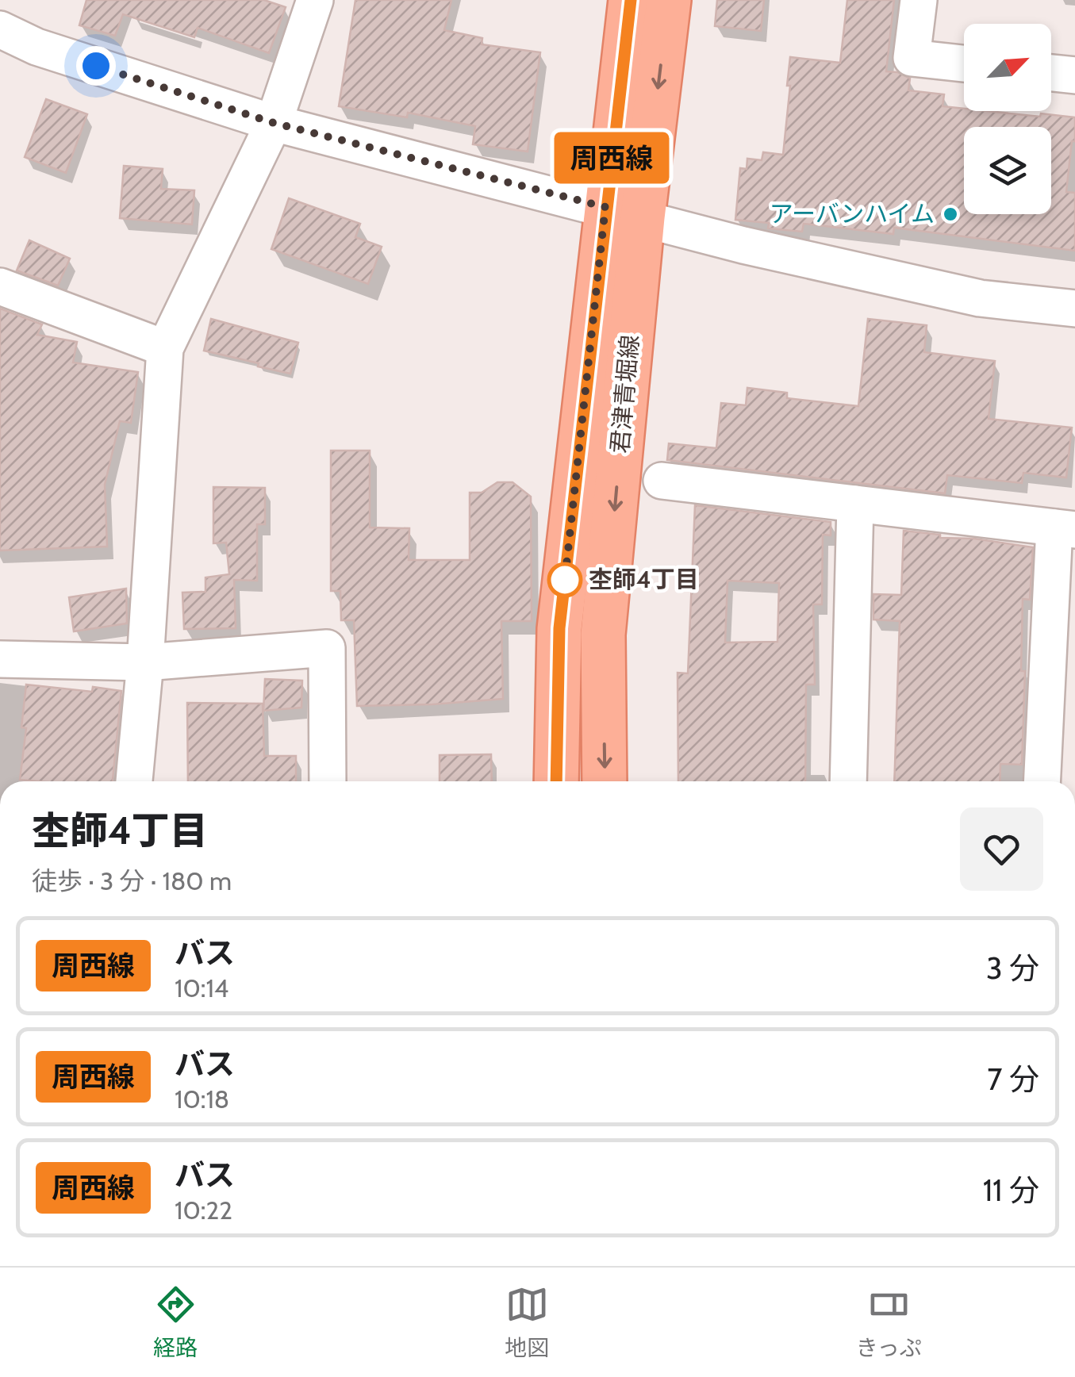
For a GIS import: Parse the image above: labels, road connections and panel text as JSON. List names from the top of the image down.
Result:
{
  "streets": {
    "main road": ["君津青堀線"]
  },
  "places": ["アーバンハイム", "杢師4丁目"],
  "lines": ["bus line 周西線"],
  "north": "top right",
  "page": {
    "on_map": "周西線",
    "heading": ["杢師4丁目", "徒歩 · 3 分 · 180 m"],
    "list": [
      {
        "mark": "周西線",
        "name": "バス",
        "note": "10:14",
        "value": "3 分"
      },
      {
        "mark": "周西線",
        "name": "バス",
        "note": "10:18",
        "value": "7 分"
      },
      {
        "mark": "周西線",
        "name": "バス",
        "note": "10:22",
        "value": "11 分"
      }
    ],
    "tabs": ["経路", "地図", "きっぷ"]
  }
}
